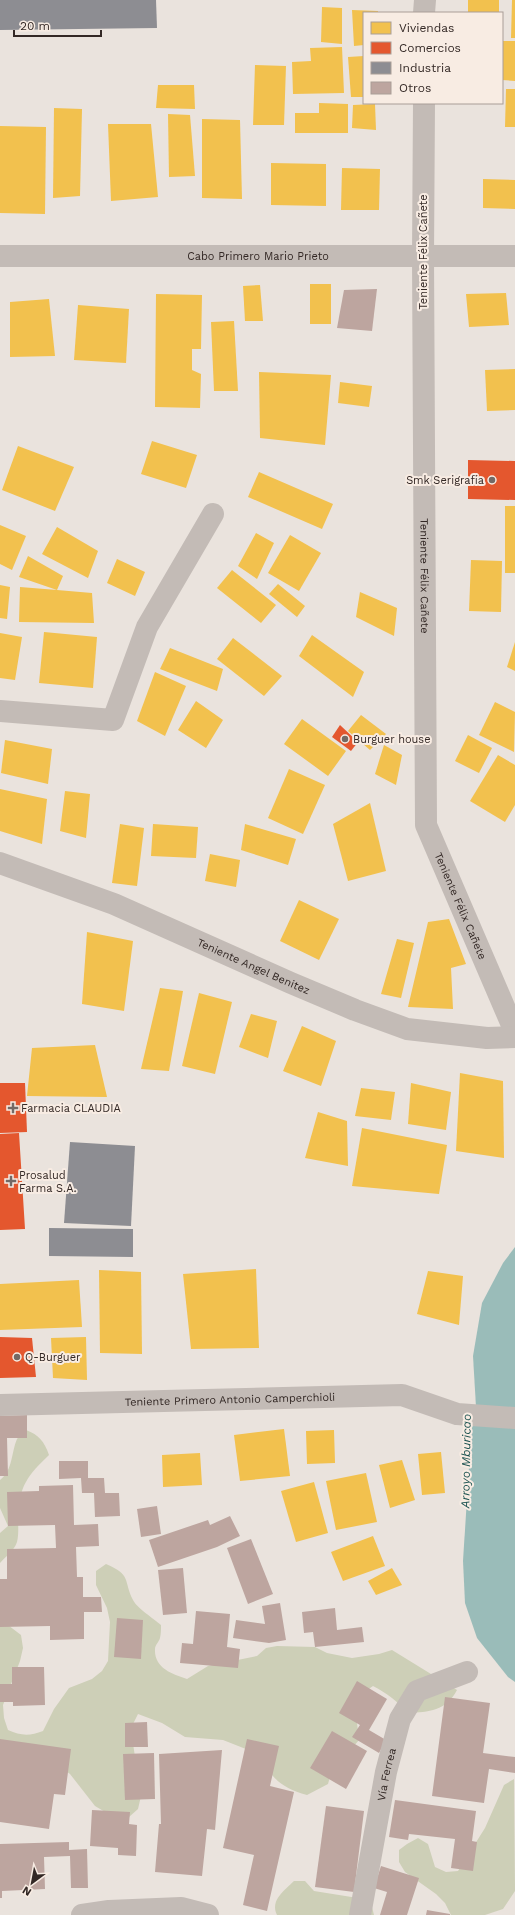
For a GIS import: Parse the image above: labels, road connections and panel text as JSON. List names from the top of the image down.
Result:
{
  "streets": {
    "street": [
      "Teniente Félix Cañete",
      "Cabo Primero Mario Prieto",
      "Teniente Angel Benitez",
      "Teniente Primero Antonio Camperchioli",
      "Vía Ferrea"
    ]
  },
  "crossings": [
    ["Teniente Félix Cañete", "Cabo Primero Mario Prieto"]
  ],
  "water": ["Arroyo Mburicao"],
  "places": {
    "other": ["Smk Serigrafia", "Burguer house", "Q-Burguer"],
    "health": ["Farmacia CLAUDIA", "Prosalud Farma S.A."]
  },
  "legend": [
    "Viviendas",
    "Comercios",
    "Industria",
    "Otros"
  ],
  "scale_bar": "20 m",
  "north": "bottom left"
}
